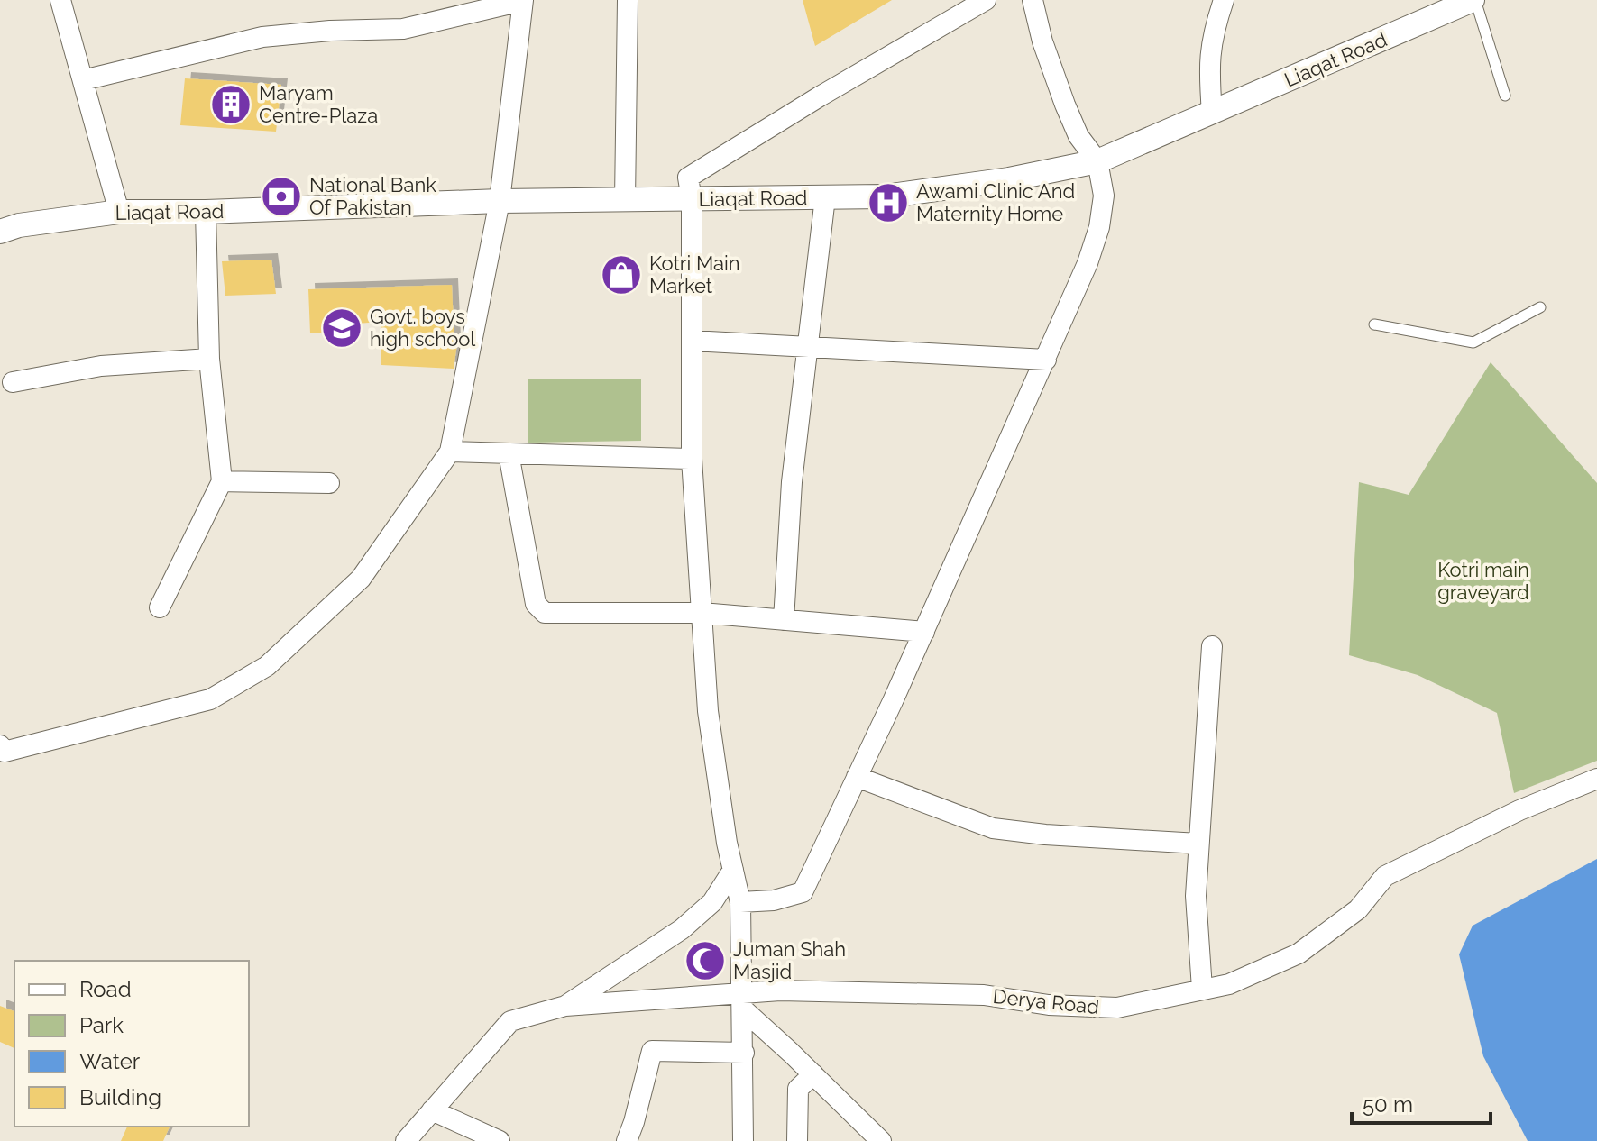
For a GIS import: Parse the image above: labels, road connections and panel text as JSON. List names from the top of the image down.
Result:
{
  "streets": {
    "street": ["Liaqat Road", "Derya Road"]
  },
  "parks": ["Kotri main graveyard"],
  "places": {
    "building": ["Maryam Centre-Plaza"],
    "bank": ["National Bank Of Pakistan"],
    "hospital": ["Awami Clinic And Maternity Home"],
    "shop": ["Kotri Main Market"],
    "school or university": ["Govt. boys high school"],
    "mosque": ["Juman Shah Masjid"]
  },
  "legend": [
    "Road",
    "Park",
    "Water",
    "Building"
  ],
  "scale_bar": "50 m"
}
